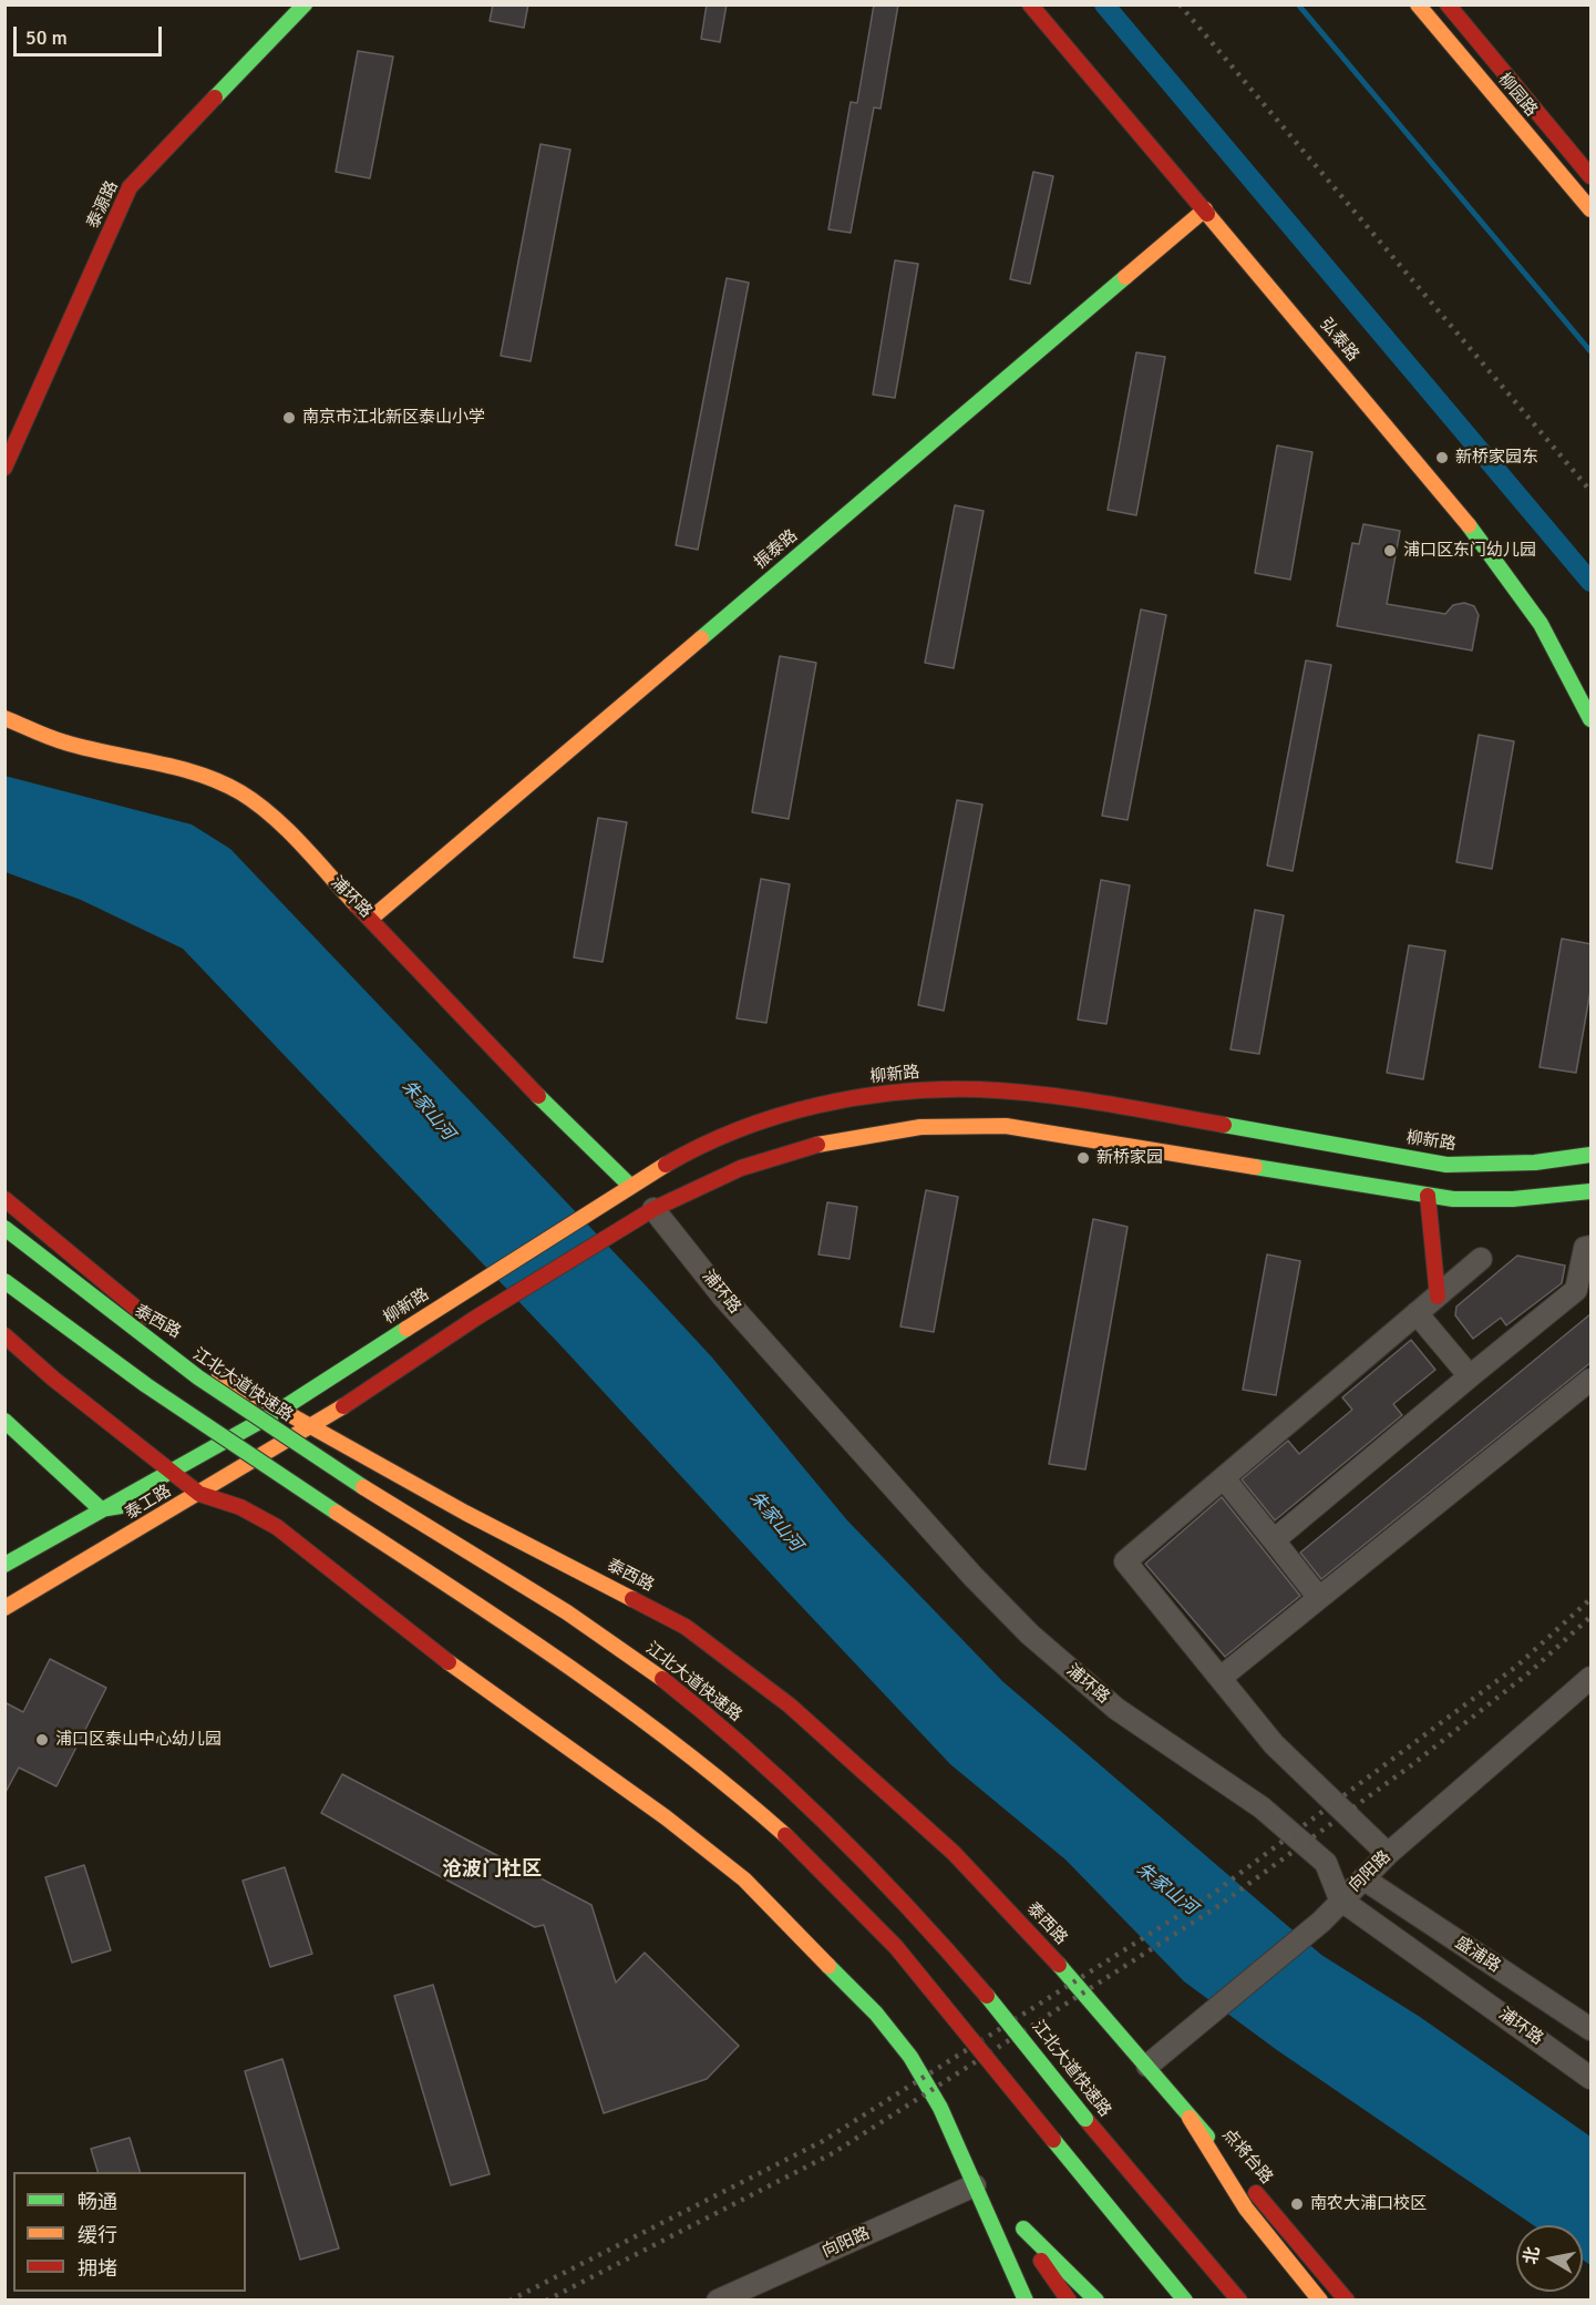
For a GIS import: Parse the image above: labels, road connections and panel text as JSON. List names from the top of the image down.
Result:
{
  "streets": {
    "main road": [
      "柳园路",
      "泰源路",
      "弘泰路",
      "振泰路",
      "浦环路",
      "柳新路",
      "泰西路",
      "江北大道快速路",
      "泰工路",
      "点将台路"
    ],
    "street": ["向阳路", "盛浦路"]
  },
  "crossings": [
    ["弘泰路", "振泰路"],
    ["振泰路", "浦环路"],
    ["浦环路", "柳新路"],
    ["浦环路", "向阳路"],
    ["柳新路", "泰西路"],
    ["柳新路", "泰工路"],
    ["泰西路", "泰工路"],
    ["泰西路", "向阳路"],
    ["泰西路", "点将台路"],
    ["向阳路", "盛浦路"],
    ["向阳路", "点将台路"]
  ],
  "districts": ["沧波门社区"],
  "water": ["朱家山河"],
  "places": [
    "南京市江北新区泰山小学",
    "新桥家园东",
    "浦口区东门幼儿园",
    "新桥家园",
    "浦口区泰山中心幼儿园",
    "南农大浦口校区"
  ],
  "legend": ["畅通", "缓行", "拥堵"],
  "scale_bar": "50 m",
  "north": "left"
}
